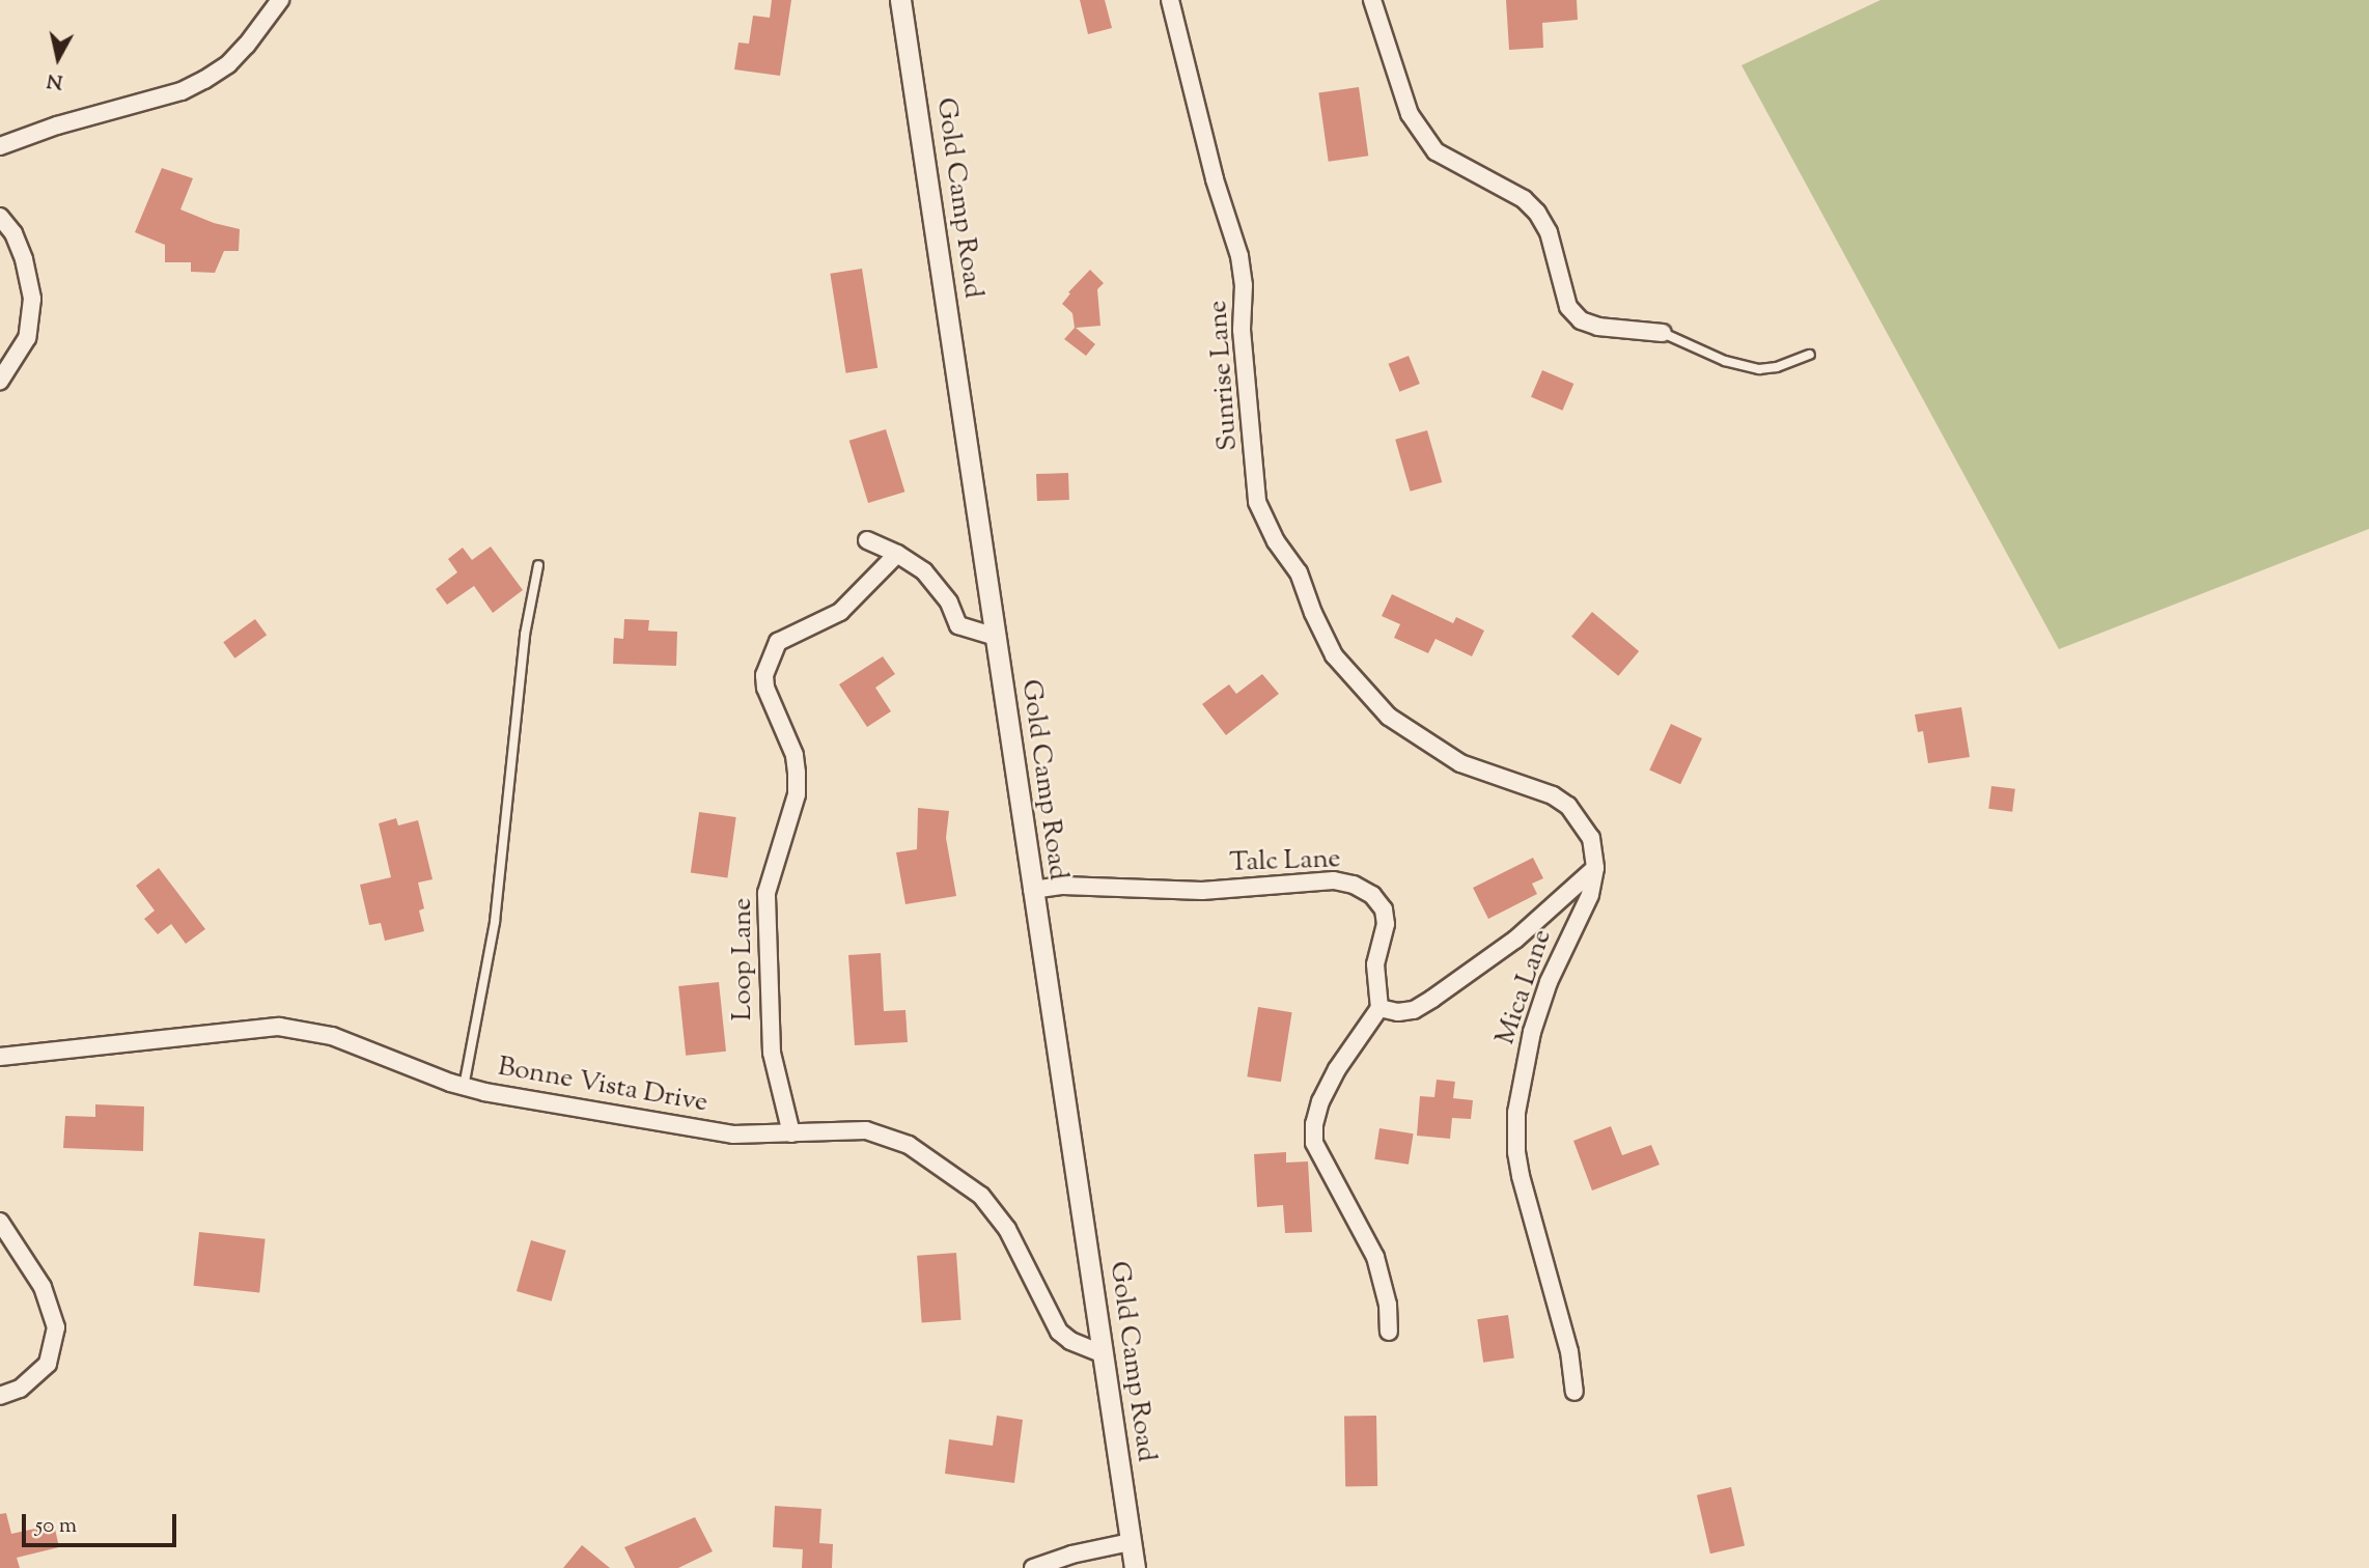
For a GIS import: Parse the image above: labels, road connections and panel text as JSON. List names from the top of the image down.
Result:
{
  "streets": {
    "street": [
      "Gold Camp Road",
      "Sunrise Lane",
      "Talc Lane",
      "Loop Lane",
      "Mica Lane",
      "Bonne Vista Drive"
    ]
  },
  "crossings": [
    ["Gold Camp Road", "Talc Lane"],
    ["Gold Camp Road", "Bonne Vista Drive"],
    ["Sunrise Lane", "Mica Lane"],
    ["Loop Lane", "Bonne Vista Drive"]
  ],
  "scale_bar": "50 m",
  "north": "bottom"
}
